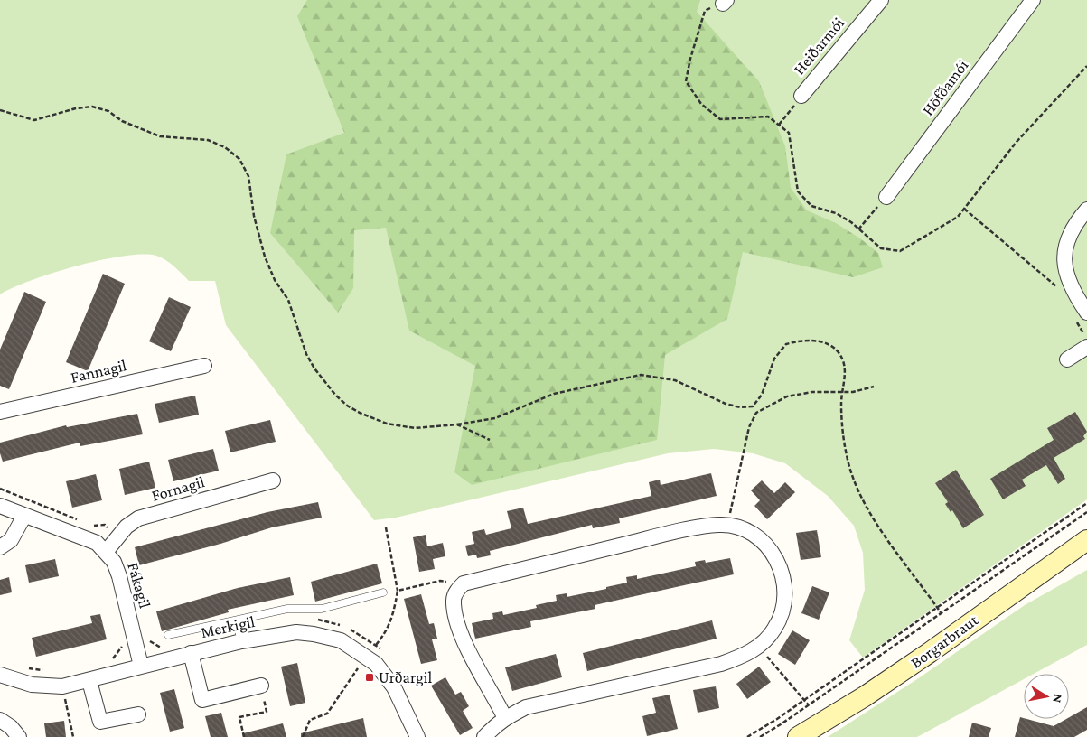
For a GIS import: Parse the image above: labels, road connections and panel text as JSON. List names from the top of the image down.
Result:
{
  "streets": {
    "street": [
      "Heiðarmói",
      "Höfðamói",
      "Fannagil",
      "Fornagil",
      "Fákagil",
      "Merkigil",
      "Borgarbraut"
    ]
  },
  "crossings": [
    ["Fornagil", "Fákagil"],
    ["Fákagil", "Merkigil"]
  ],
  "places": {
    "transit": ["Urðargil"]
  },
  "north": "right"
}
